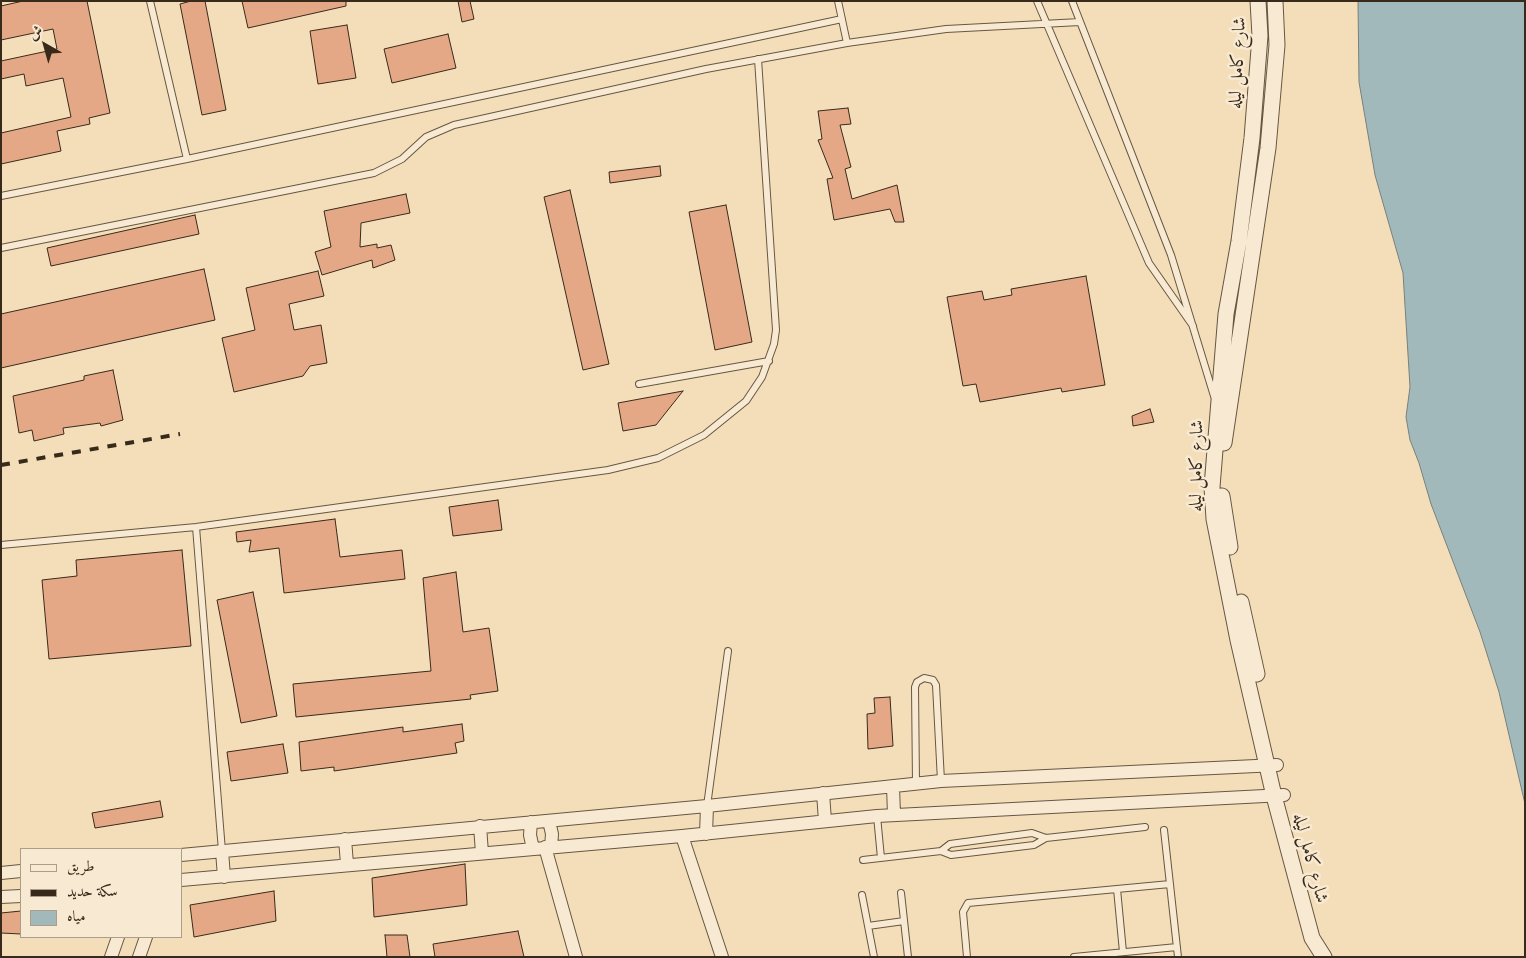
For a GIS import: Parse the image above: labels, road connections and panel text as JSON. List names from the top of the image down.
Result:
{
  "streets": {
    "street": ["شارع كامل ليله"]
  },
  "legend": ["طريق", "سكة حديد", "مياه"],
  "north": "top left"
}
